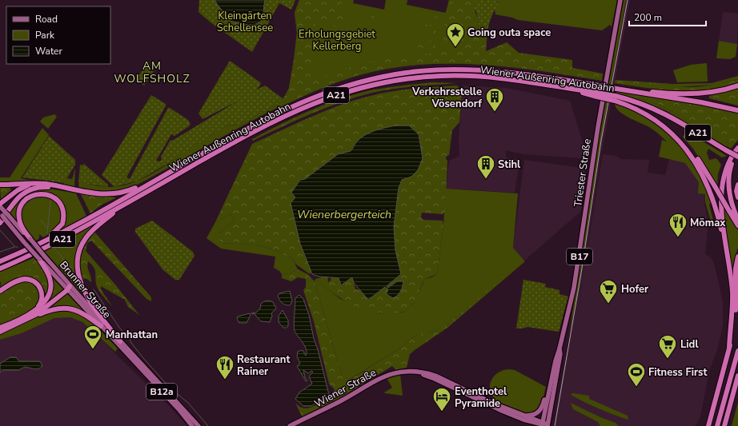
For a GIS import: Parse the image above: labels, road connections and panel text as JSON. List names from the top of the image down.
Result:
{
  "streets": {
    "highway": ["Wiener Außenring Autobahn", "A21"],
    "main road": [
      "Triester Straße",
      "B17",
      "Brunner Straße",
      "Wiener Straße",
      "B12a"
    ]
  },
  "crossings": [
    ["Triester Straße", "Wiener Straße"]
  ],
  "districts": ["AM WOLFSHOLZ"],
  "water": ["Wienerbergerteich"],
  "parks": ["Kleingärten Schellensee", "Erholungsgebiet Kellerberg"],
  "places": {
    "place": ["Going outa space"],
    "building": ["Verkehrsstelle Vösendorf", "Stihl"],
    "restaurant": ["Mömax", "Restaurant Rainer"],
    "supermarket": ["Hofer", "Lidl"],
    "sports": ["Manhattan", "Fitness First"],
    "hotel": ["Eventhotel Pyramide"]
  },
  "legend": ["Road", "Park", "Water"],
  "scale_bar": "200 m"
}
